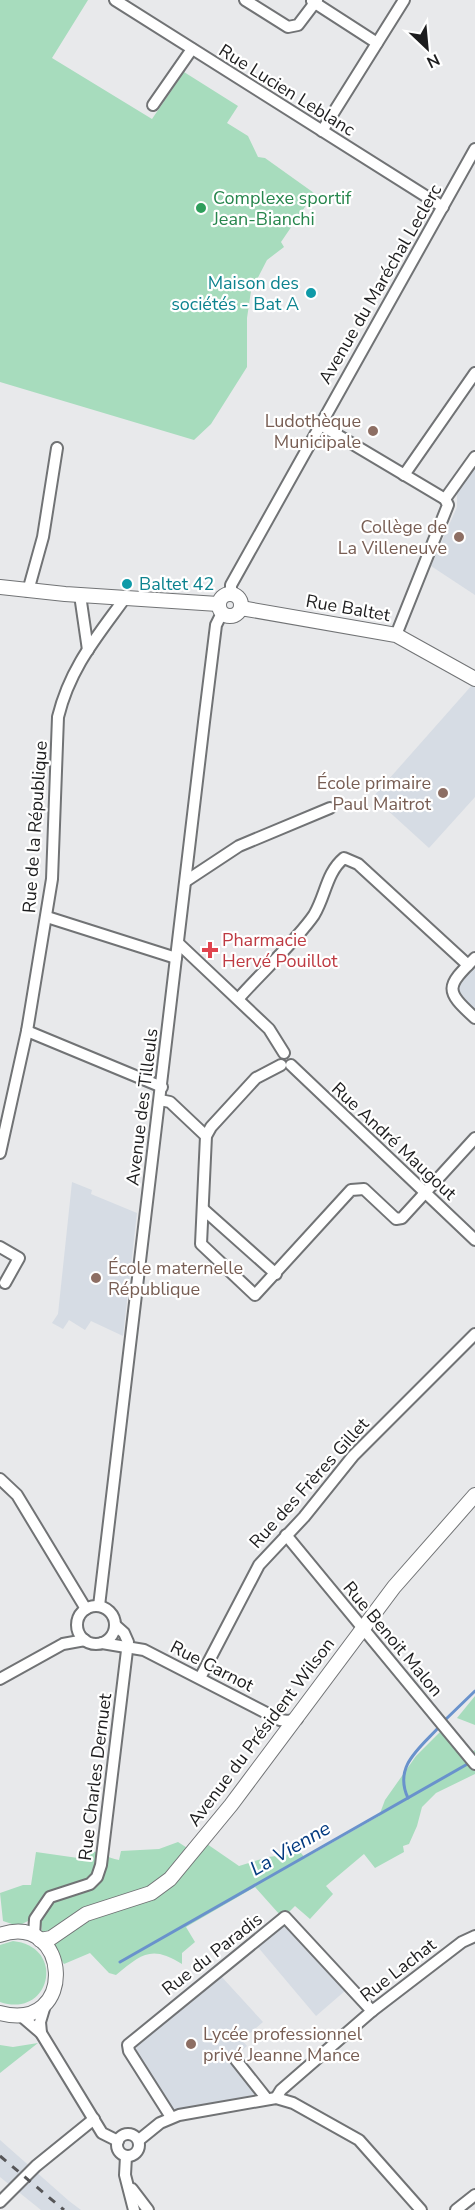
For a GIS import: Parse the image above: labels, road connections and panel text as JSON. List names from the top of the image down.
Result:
{
  "streets": {
    "street": [
      "Rue Lucien Leblanc",
      "Avenue du Maréchal Leclerc",
      "Rue Baltet",
      "Rue de la République",
      "Avenue des Tilleuls",
      "Rue André Maugout",
      "Rue des Frères Gillet",
      "Rue Benoit Malon",
      "Rue Carnot",
      "Avenue du Président Wilson",
      "Rue Charles Dernuet",
      "Rue du Paradis",
      "Rue Lachat"
    ]
  },
  "crossings": [
    ["Rue Lucien Leblanc", "Avenue du Maréchal Leclerc"],
    ["Avenue des Tilleuls", "Rue Carnot"],
    ["Rue des Frères Gillet", "Rue Benoit Malon"],
    ["Rue des Frères Gillet", "Rue Carnot"],
    ["Rue Benoit Malon", "Avenue du Président Wilson"],
    ["Rue Carnot", "Rue Charles Dernuet"],
    ["Avenue du Président Wilson", "Rue Charles Dernuet"],
    ["Rue du Paradis", "Rue Lachat"]
  ],
  "water": ["La Vienne"],
  "places": {
    "other": [
      "Complexe sportif Jean-Bianchi",
      "Maison des sociétés - Bat A",
      "Ludothèque Municipale",
      "Collège de La Villeneuve",
      "Baltet 42",
      "École primaire Paul Maitrot",
      "École maternelle République",
      "Lycée professionnel privé Jeanne Mance"
    ],
    "health": ["Pharmacie Hervé Pouillot"]
  },
  "north": "bottom right"
}
